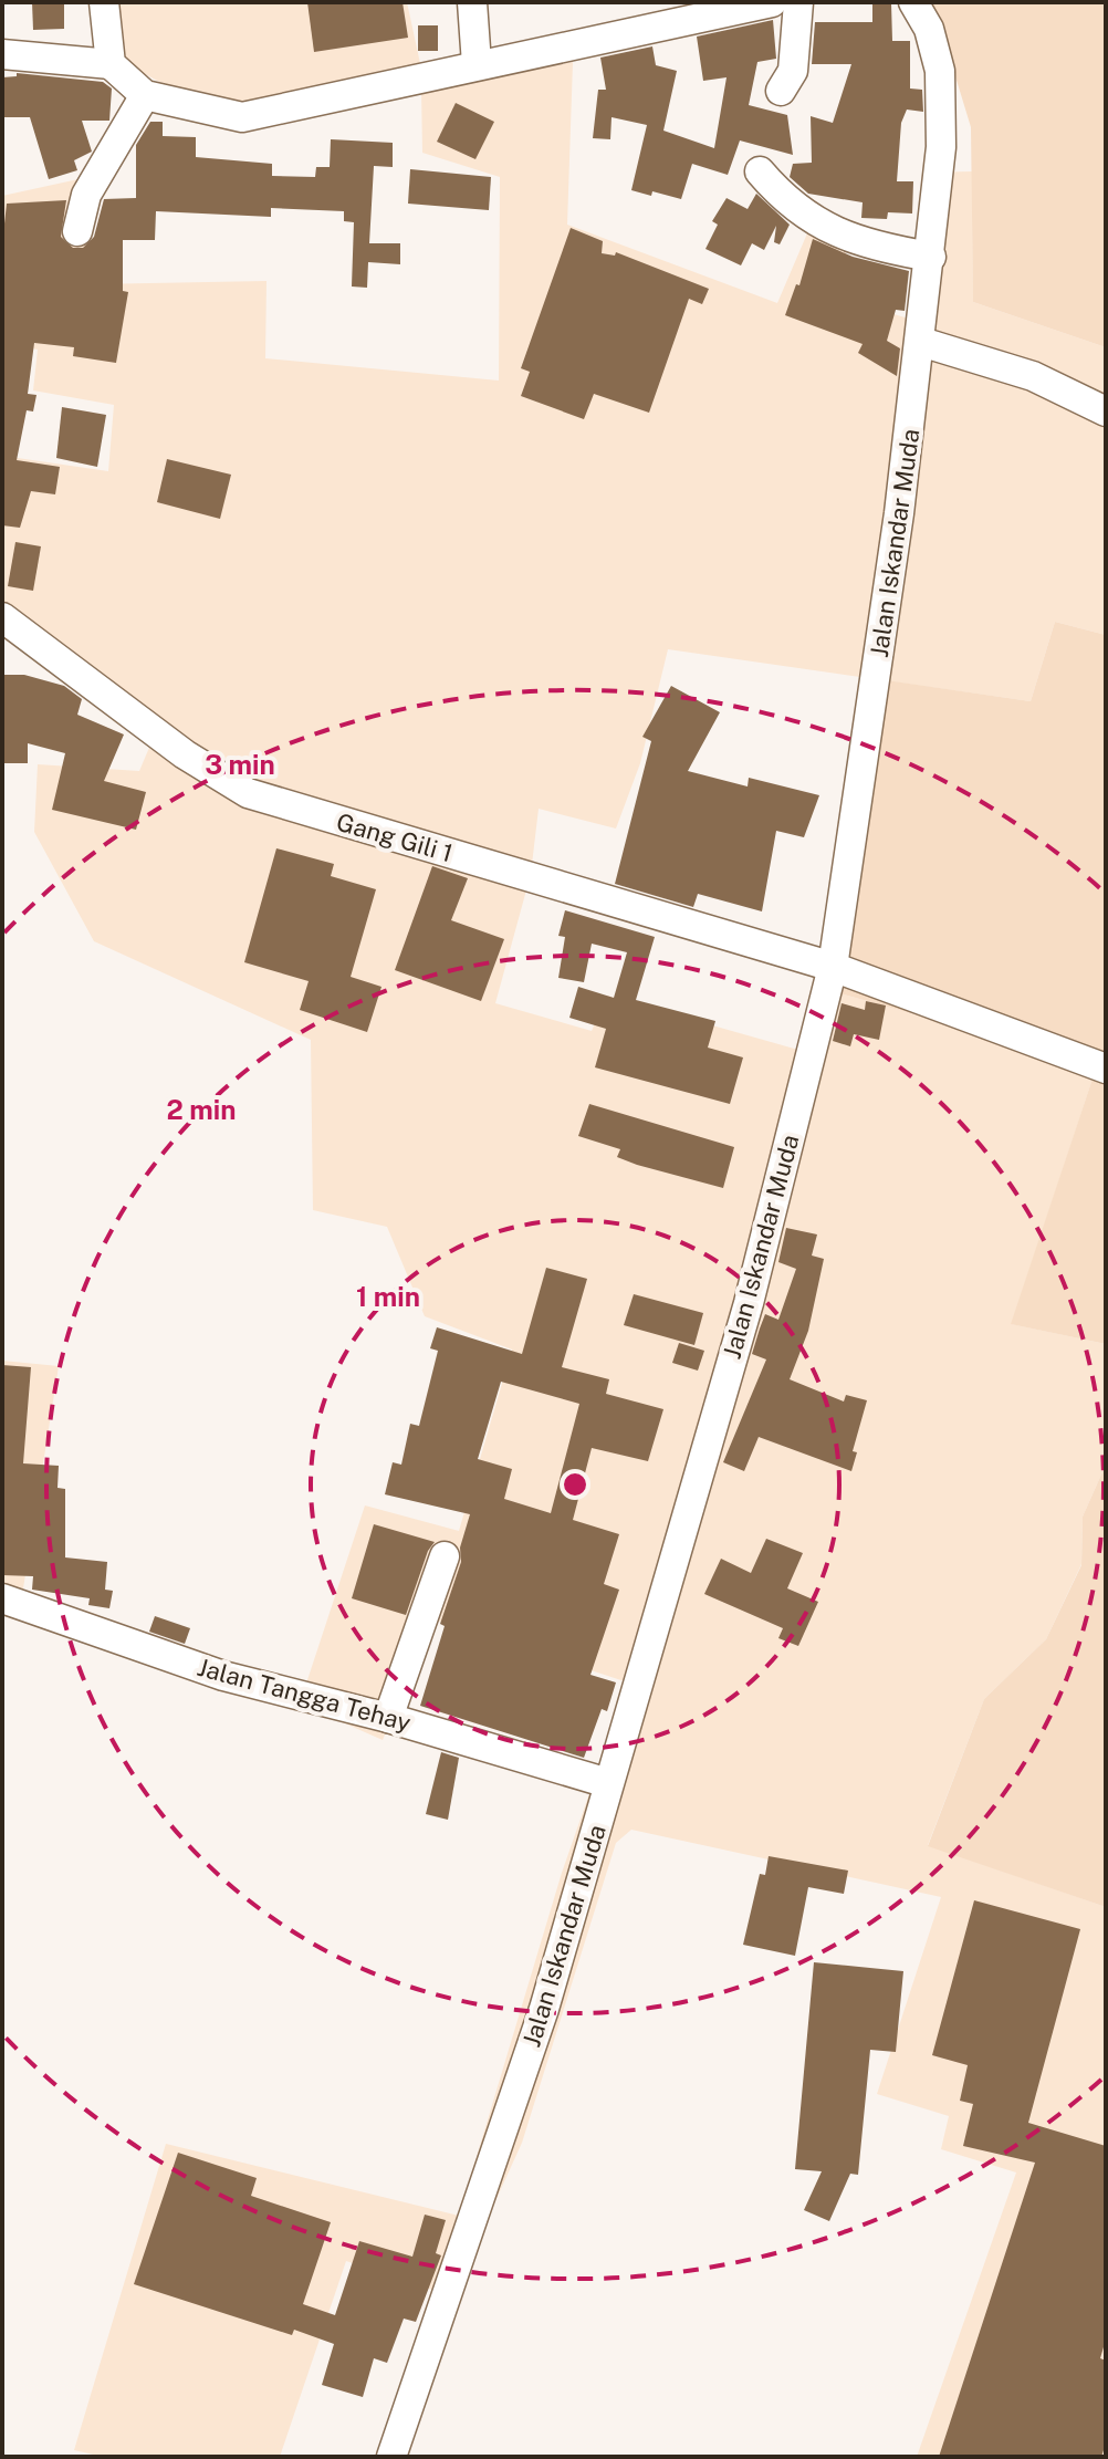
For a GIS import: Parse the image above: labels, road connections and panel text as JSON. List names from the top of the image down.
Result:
{
  "streets": {
    "street": ["Jalan Iskandar Muda", "Gang Gili 1", "Jalan Tangga Tehay"]
  },
  "crossings": [
    ["Jalan Iskandar Muda", "Gang Gili 1"],
    ["Jalan Iskandar Muda", "Jalan Tangga Tehay"]
  ],
  "rings": ["3 min", "2 min", "1 min"]
}
